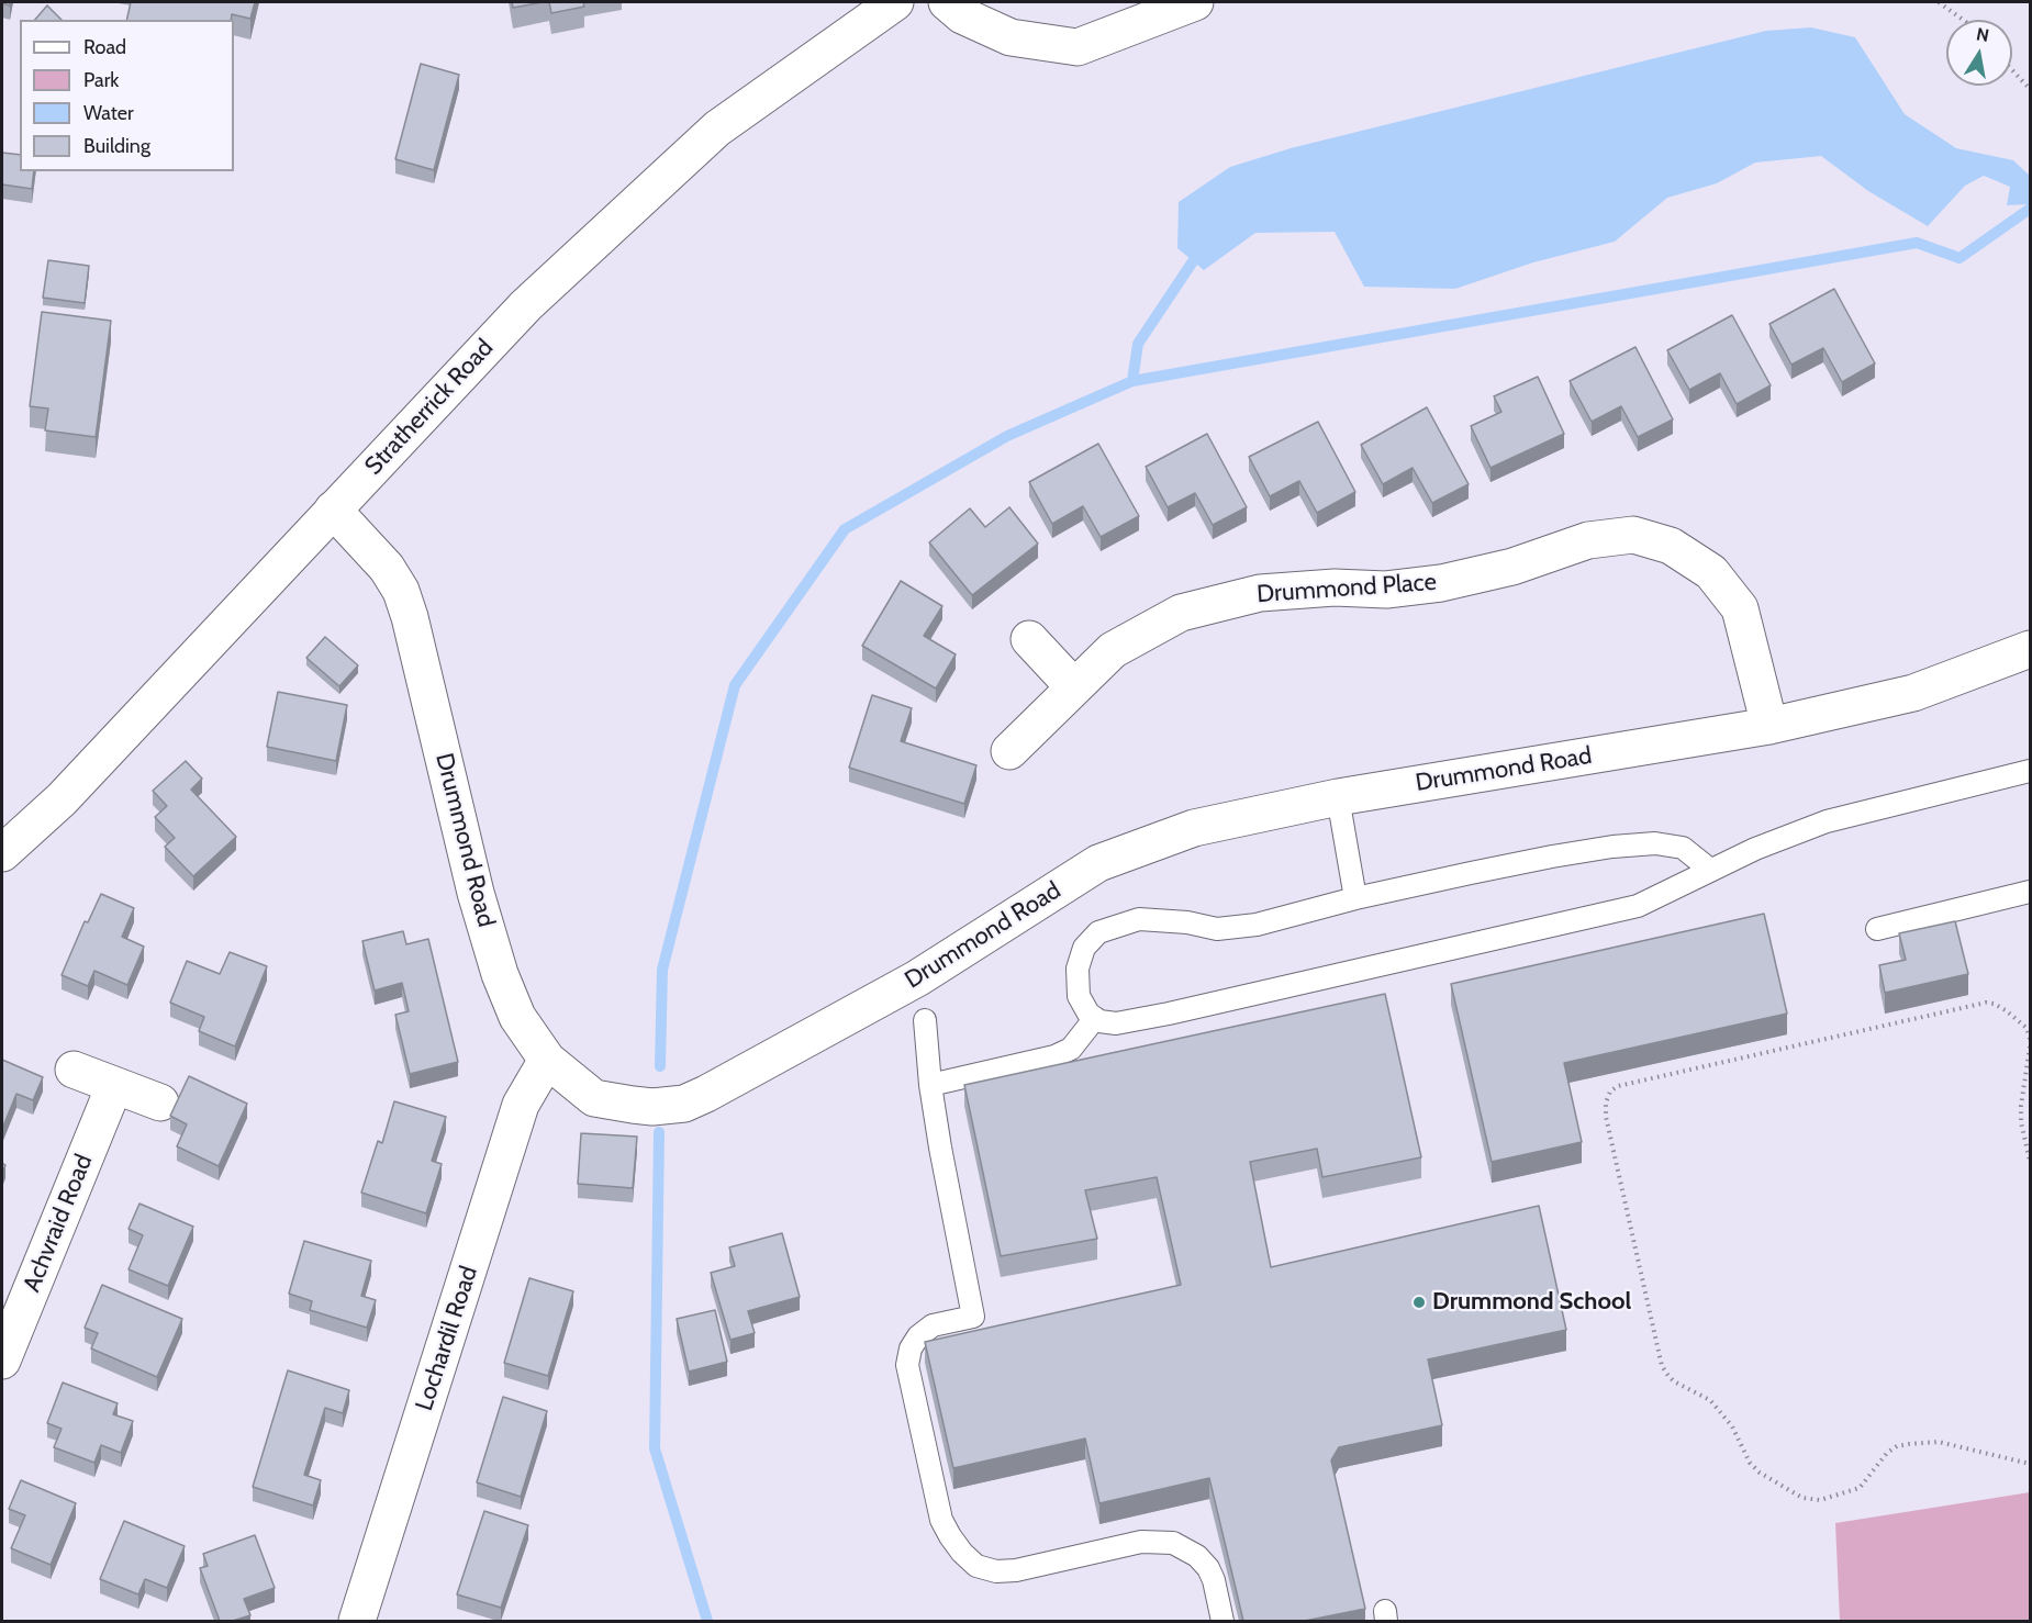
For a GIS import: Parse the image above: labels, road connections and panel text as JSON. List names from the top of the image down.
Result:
{
  "streets": {
    "street": [
      "Stratherrick Road",
      "Drummond Place",
      "Drummond Road",
      "Achvraid Road",
      "Lochardil Road"
    ]
  },
  "crossings": [
    ["Stratherrick Road", "Drummond Road"],
    ["Drummond Place", "Drummond Road"],
    ["Drummond Road", "Lochardil Road"]
  ],
  "places": ["Drummond School"],
  "legend": [
    "Road",
    "Park",
    "Water",
    "Building"
  ],
  "north": "top"
}
